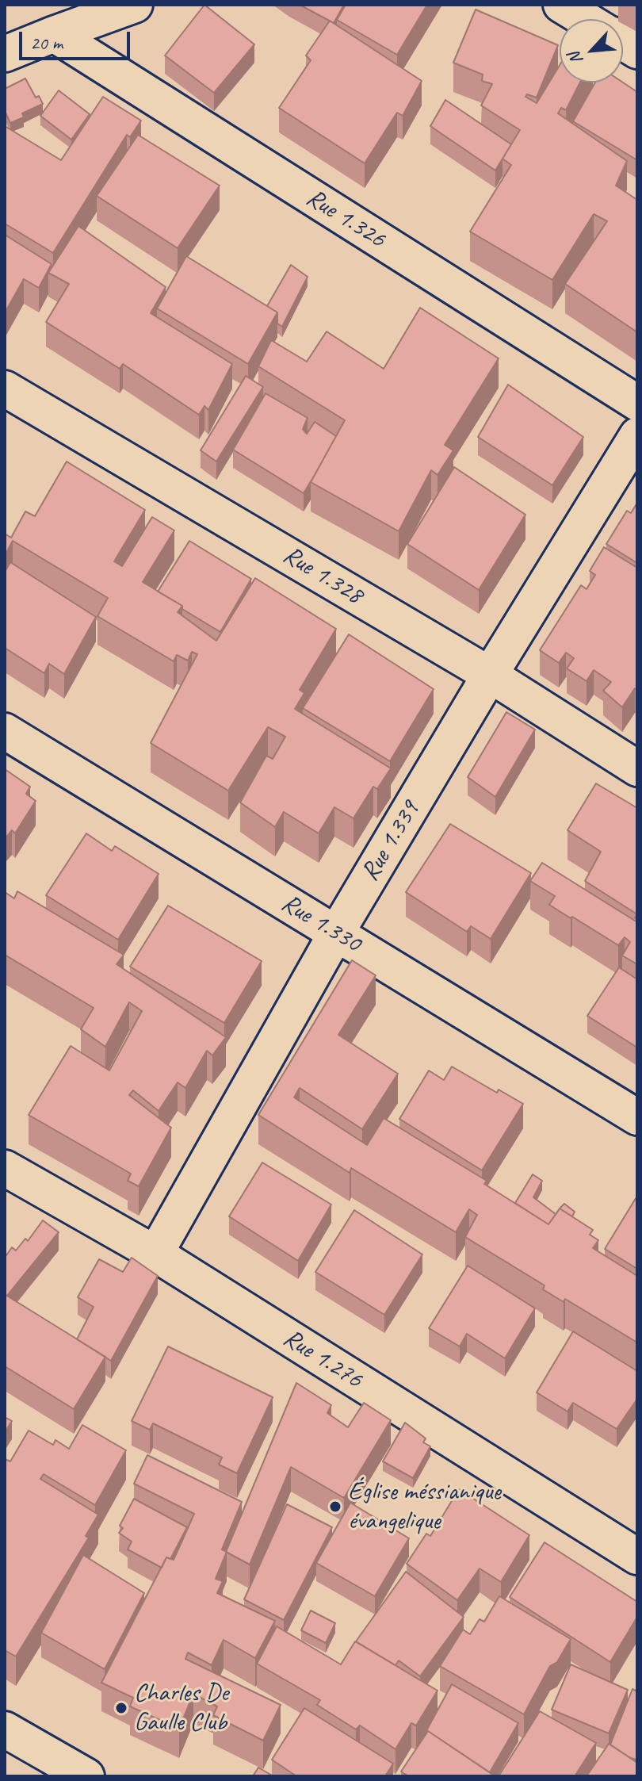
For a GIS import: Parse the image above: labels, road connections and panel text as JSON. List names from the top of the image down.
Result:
{
  "streets": {
    "street": [
      "Rue 1.326",
      "Rue 1.328",
      "Rue 1.339",
      "Rue 1.330",
      "Rue 1.276"
    ]
  },
  "crossings": [
    ["Rue 1.328", "Rue 1.339"],
    ["Rue 1.339", "Rue 1.330"],
    ["Rue 1.339", "Rue 1.276"]
  ],
  "places": ["Église méssianique évangelique", "Charles De Gaulle Club"],
  "scale_bar": "20 m",
  "north": "bottom left"
}
